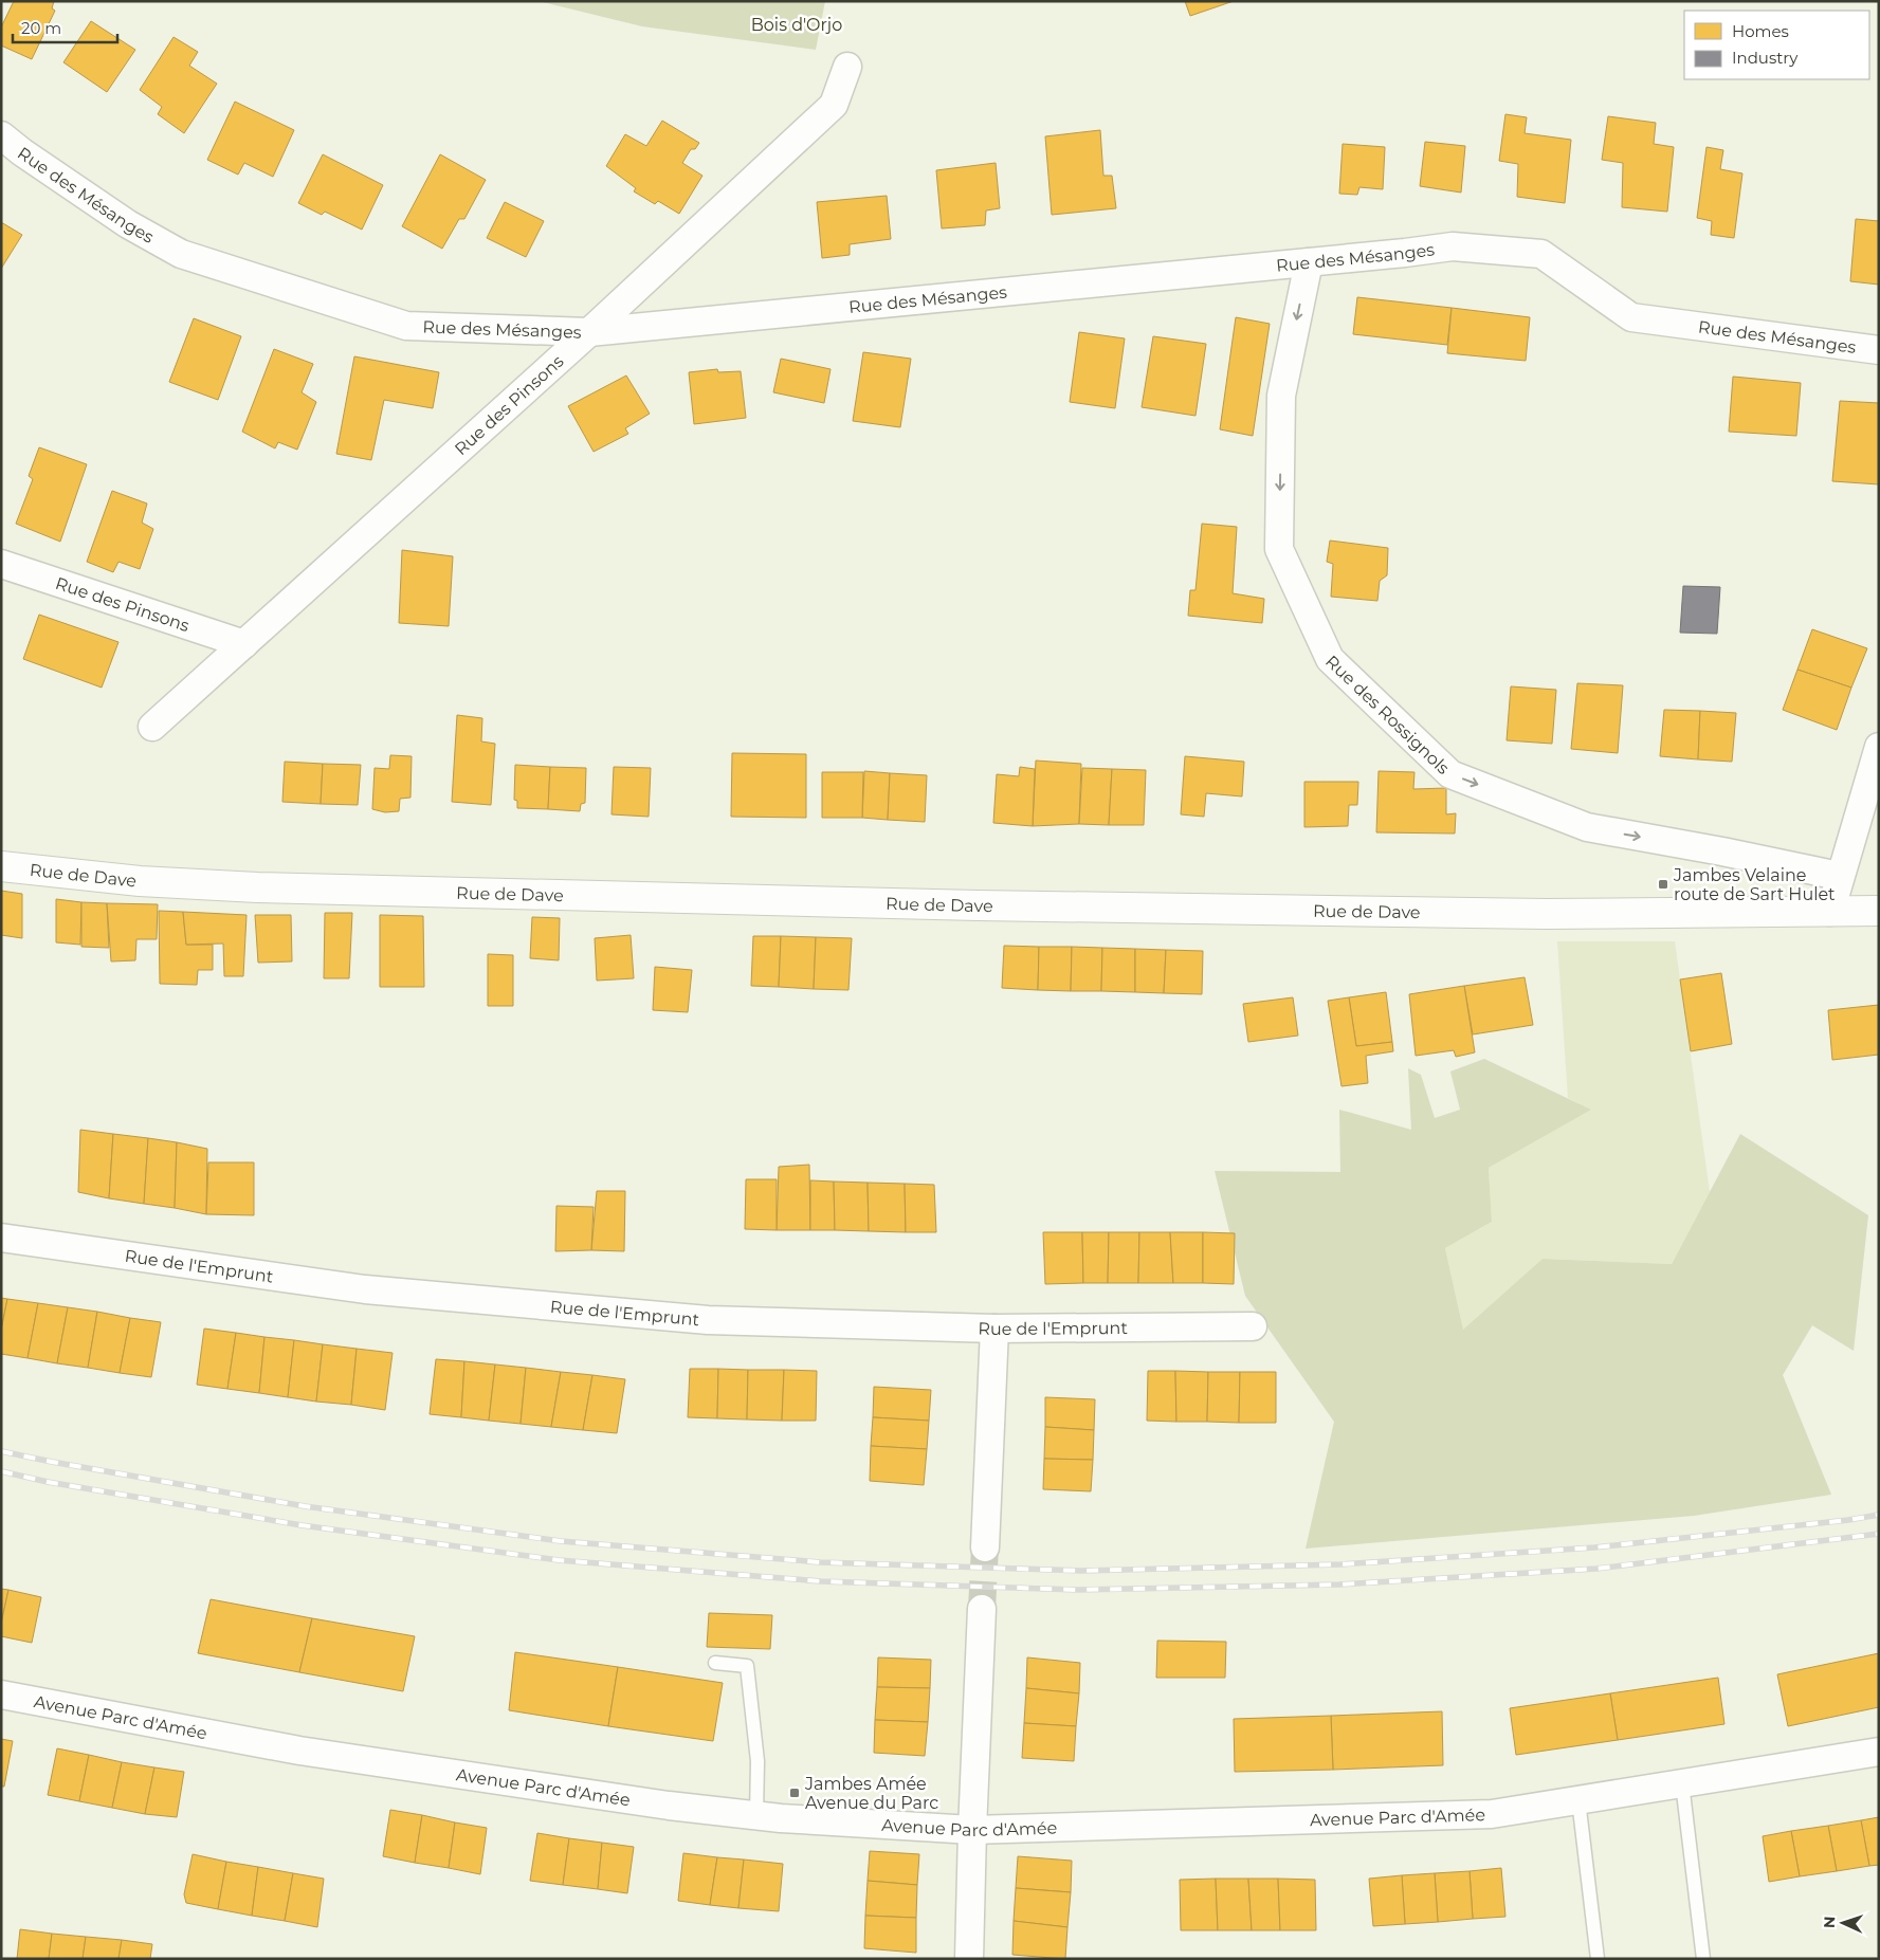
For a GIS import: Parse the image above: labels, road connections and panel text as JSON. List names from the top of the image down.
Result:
{
  "streets": {
    "main road": ["Rue de Dave"],
    "street": [
      "Rue des Mésanges",
      "Rue des Pinsons",
      "Rue des Rossignols",
      "Rue de l'Emprunt",
      "Avenue Parc d'Amée"
    ]
  },
  "crossings": [
    ["Rue des Mésanges", "Rue des Pinsons"],
    ["Rue des Mésanges", "Rue des Rossignols"]
  ],
  "one_way": ["Rue des Rossignols"],
  "parks": ["Bois d'Orjo"],
  "places": {
    "transit": ["Jambes Velaine route de Sart Hulet", "Jambes Amée Avenue du Parc"]
  },
  "legend": ["Homes", "Industry"],
  "scale_bar": "20 m",
  "north": "left"
}
